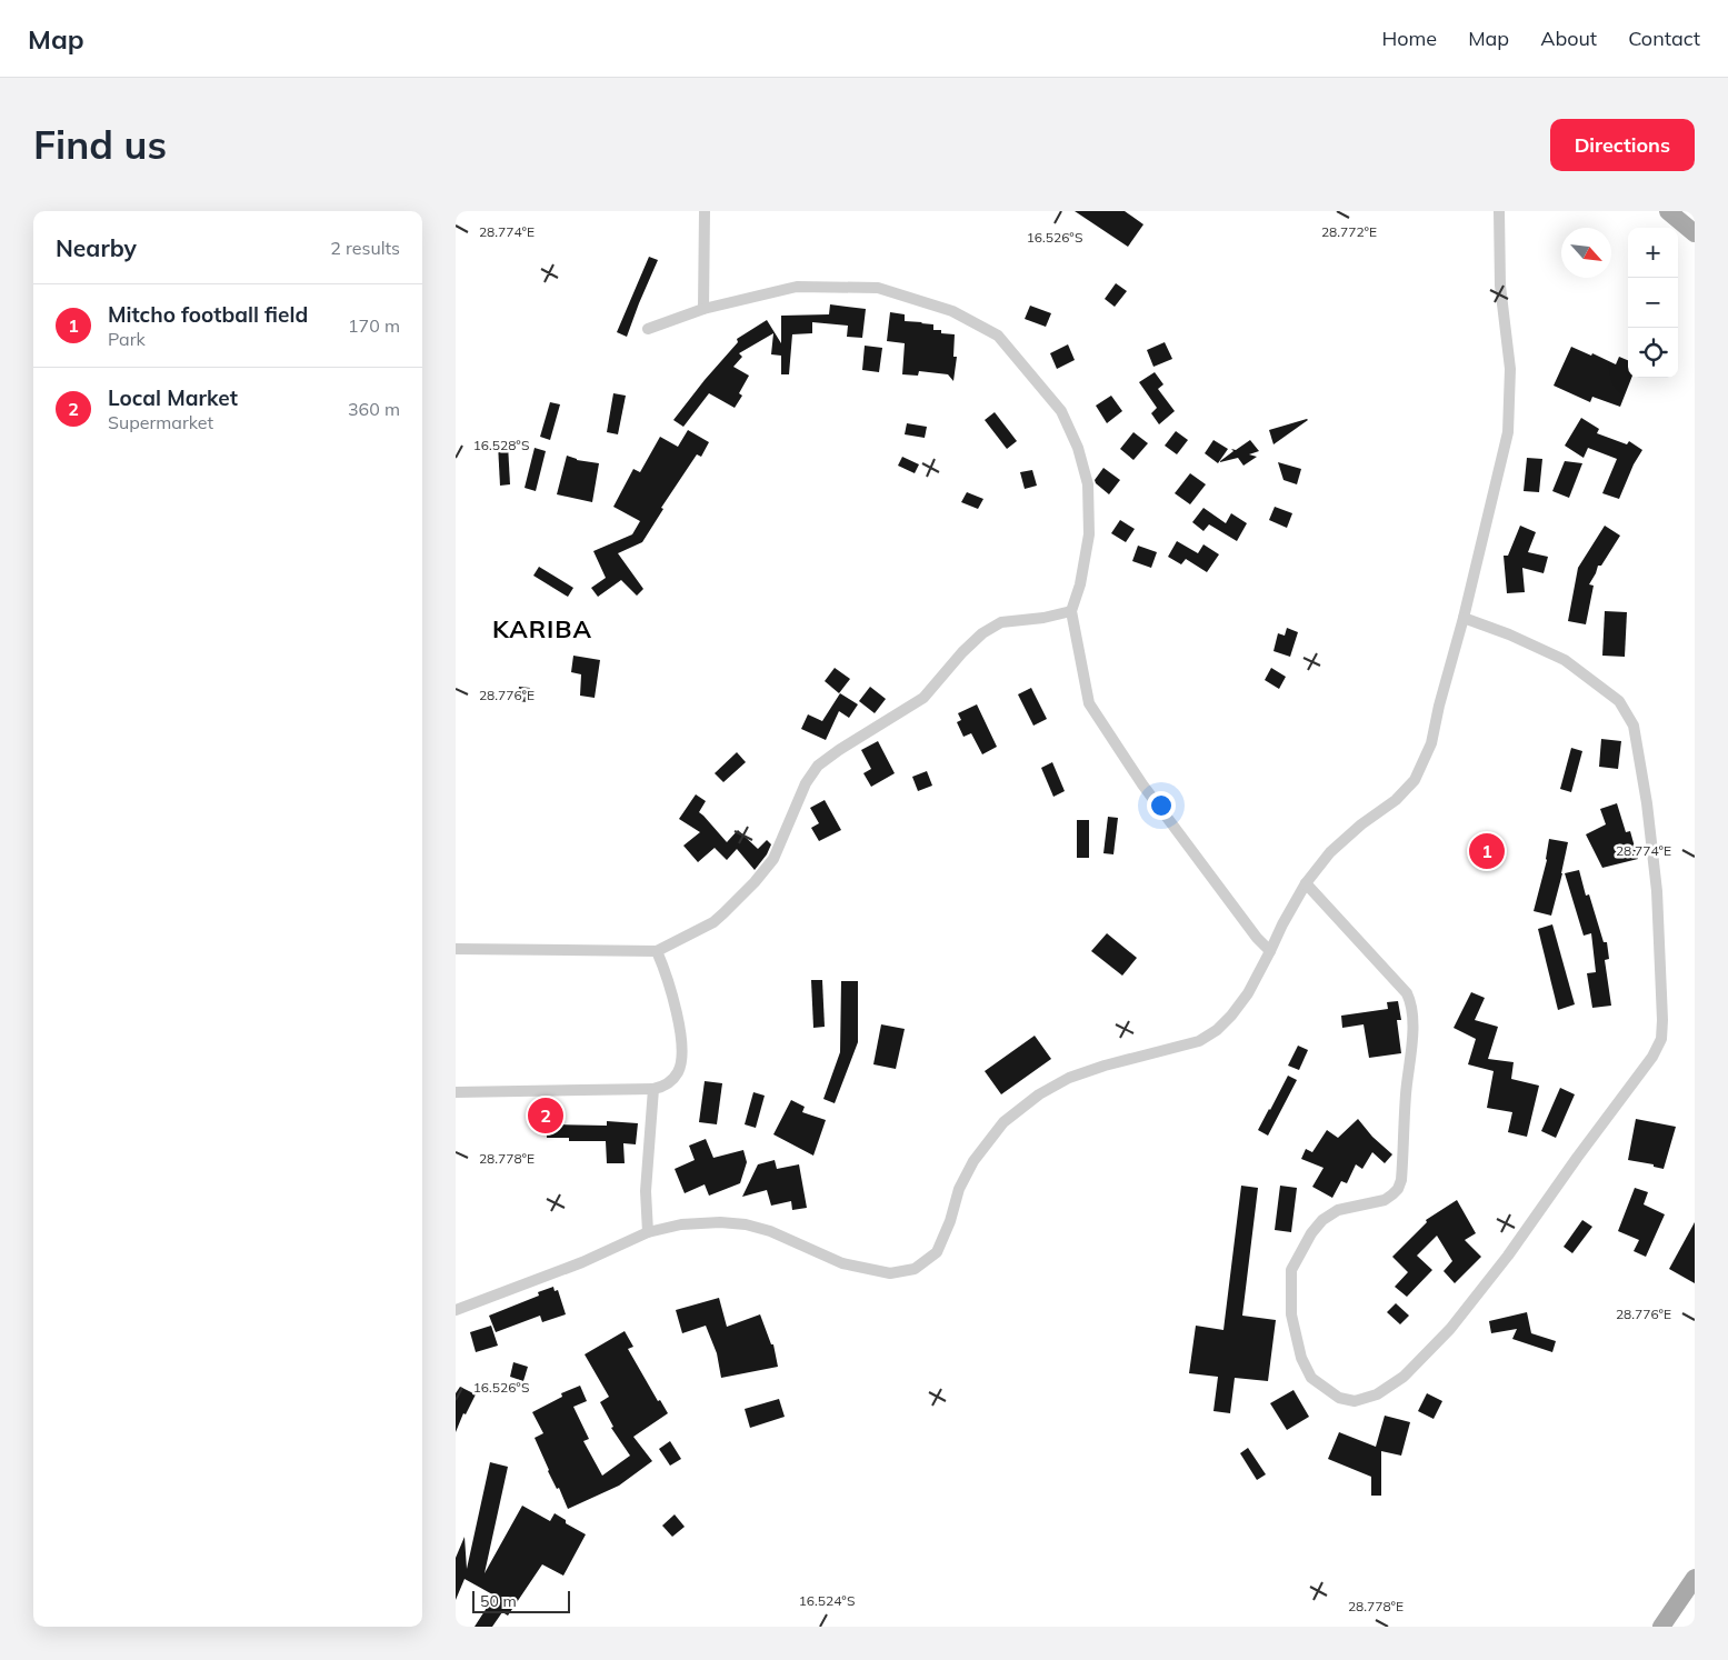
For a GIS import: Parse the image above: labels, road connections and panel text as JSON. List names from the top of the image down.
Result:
{
  "districts": ["KARIBA"],
  "scale_bar": "50 m",
  "north": "bottom right",
  "page": {
    "header": "Map",
    "nav": [
      "Home",
      "Map",
      "About",
      "Contact"
    ],
    "buttons": "Directions",
    "title": "Find us",
    "heading": ["Nearby", "2 results"],
    "map_buttons": ["+", "−"],
    "list": [
      {
        "mark": "1",
        "name": "Mitcho football field",
        "note": "Park",
        "value": "170 m"
      },
      {
        "mark": "2",
        "name": "Local Market",
        "note": "Supermarket",
        "value": "360 m"
      }
    ],
    "pins": ["1", "2"],
    "scale": "50 m"
  },
  "coordinates": [
    "28.772°E",
    "28.774°E",
    "16.526°S",
    "16.528°S",
    "28.776°E",
    "28.778°E",
    "16.524°S"
  ]
}
